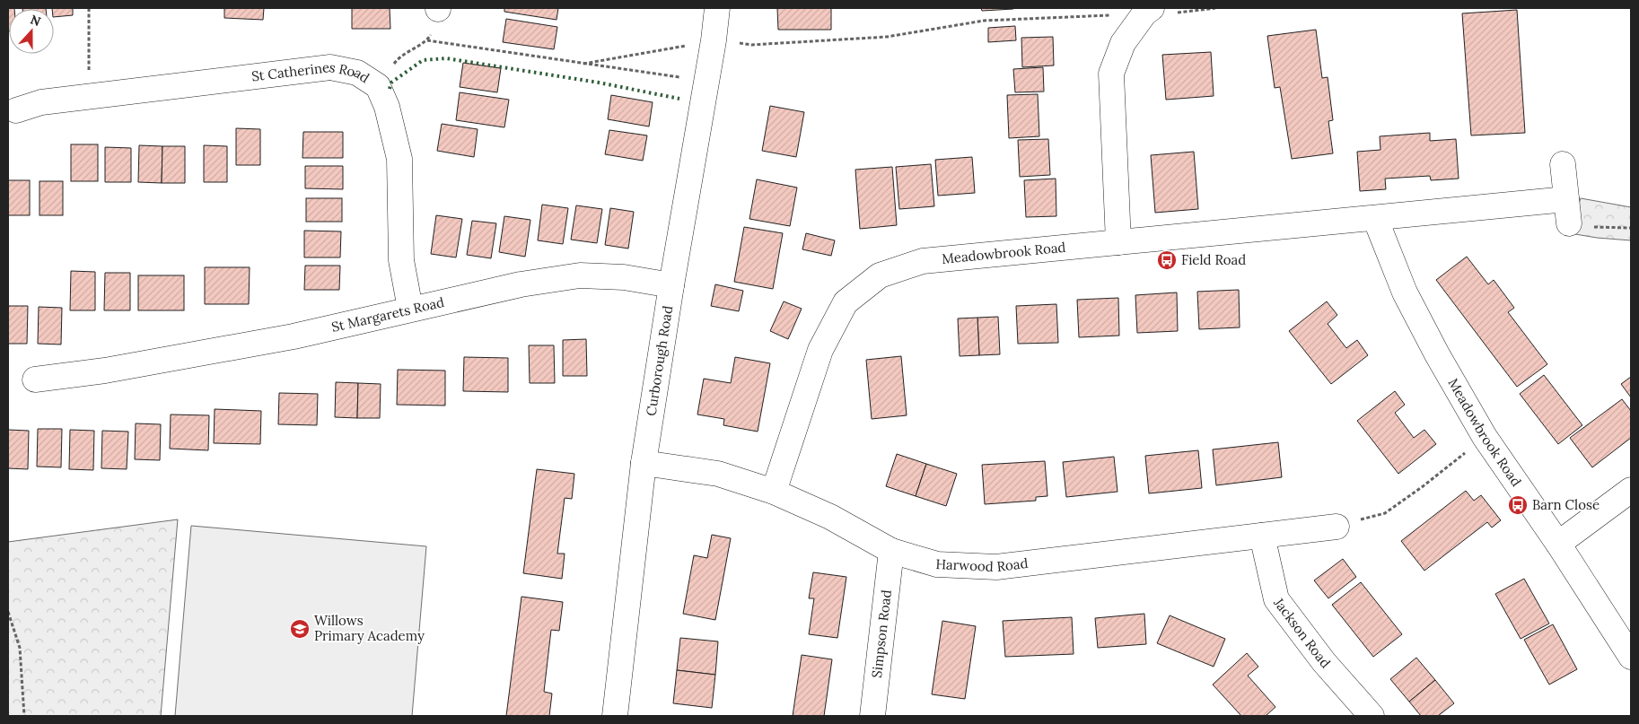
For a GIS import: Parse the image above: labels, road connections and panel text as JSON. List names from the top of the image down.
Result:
{
  "streets": {
    "street": [
      "St Catherines Road",
      "Meadowbrook Road",
      "St Margarets Road",
      "Curborough Road",
      "Harwood Road",
      "Jackson Road",
      "Simpson Road"
    ]
  },
  "crossings": [
    ["St Catherines Road", "St Margarets Road"],
    ["Meadowbrook Road", "Harwood Road"],
    ["St Margarets Road", "Curborough Road"],
    ["Curborough Road", "Harwood Road"],
    ["Harwood Road", "Jackson Road"],
    ["Harwood Road", "Simpson Road"]
  ],
  "places": {
    "bus stop": ["Field Road", "Barn Close"],
    "school or university": ["Willows Primary Academy"]
  },
  "north": "top"
}
